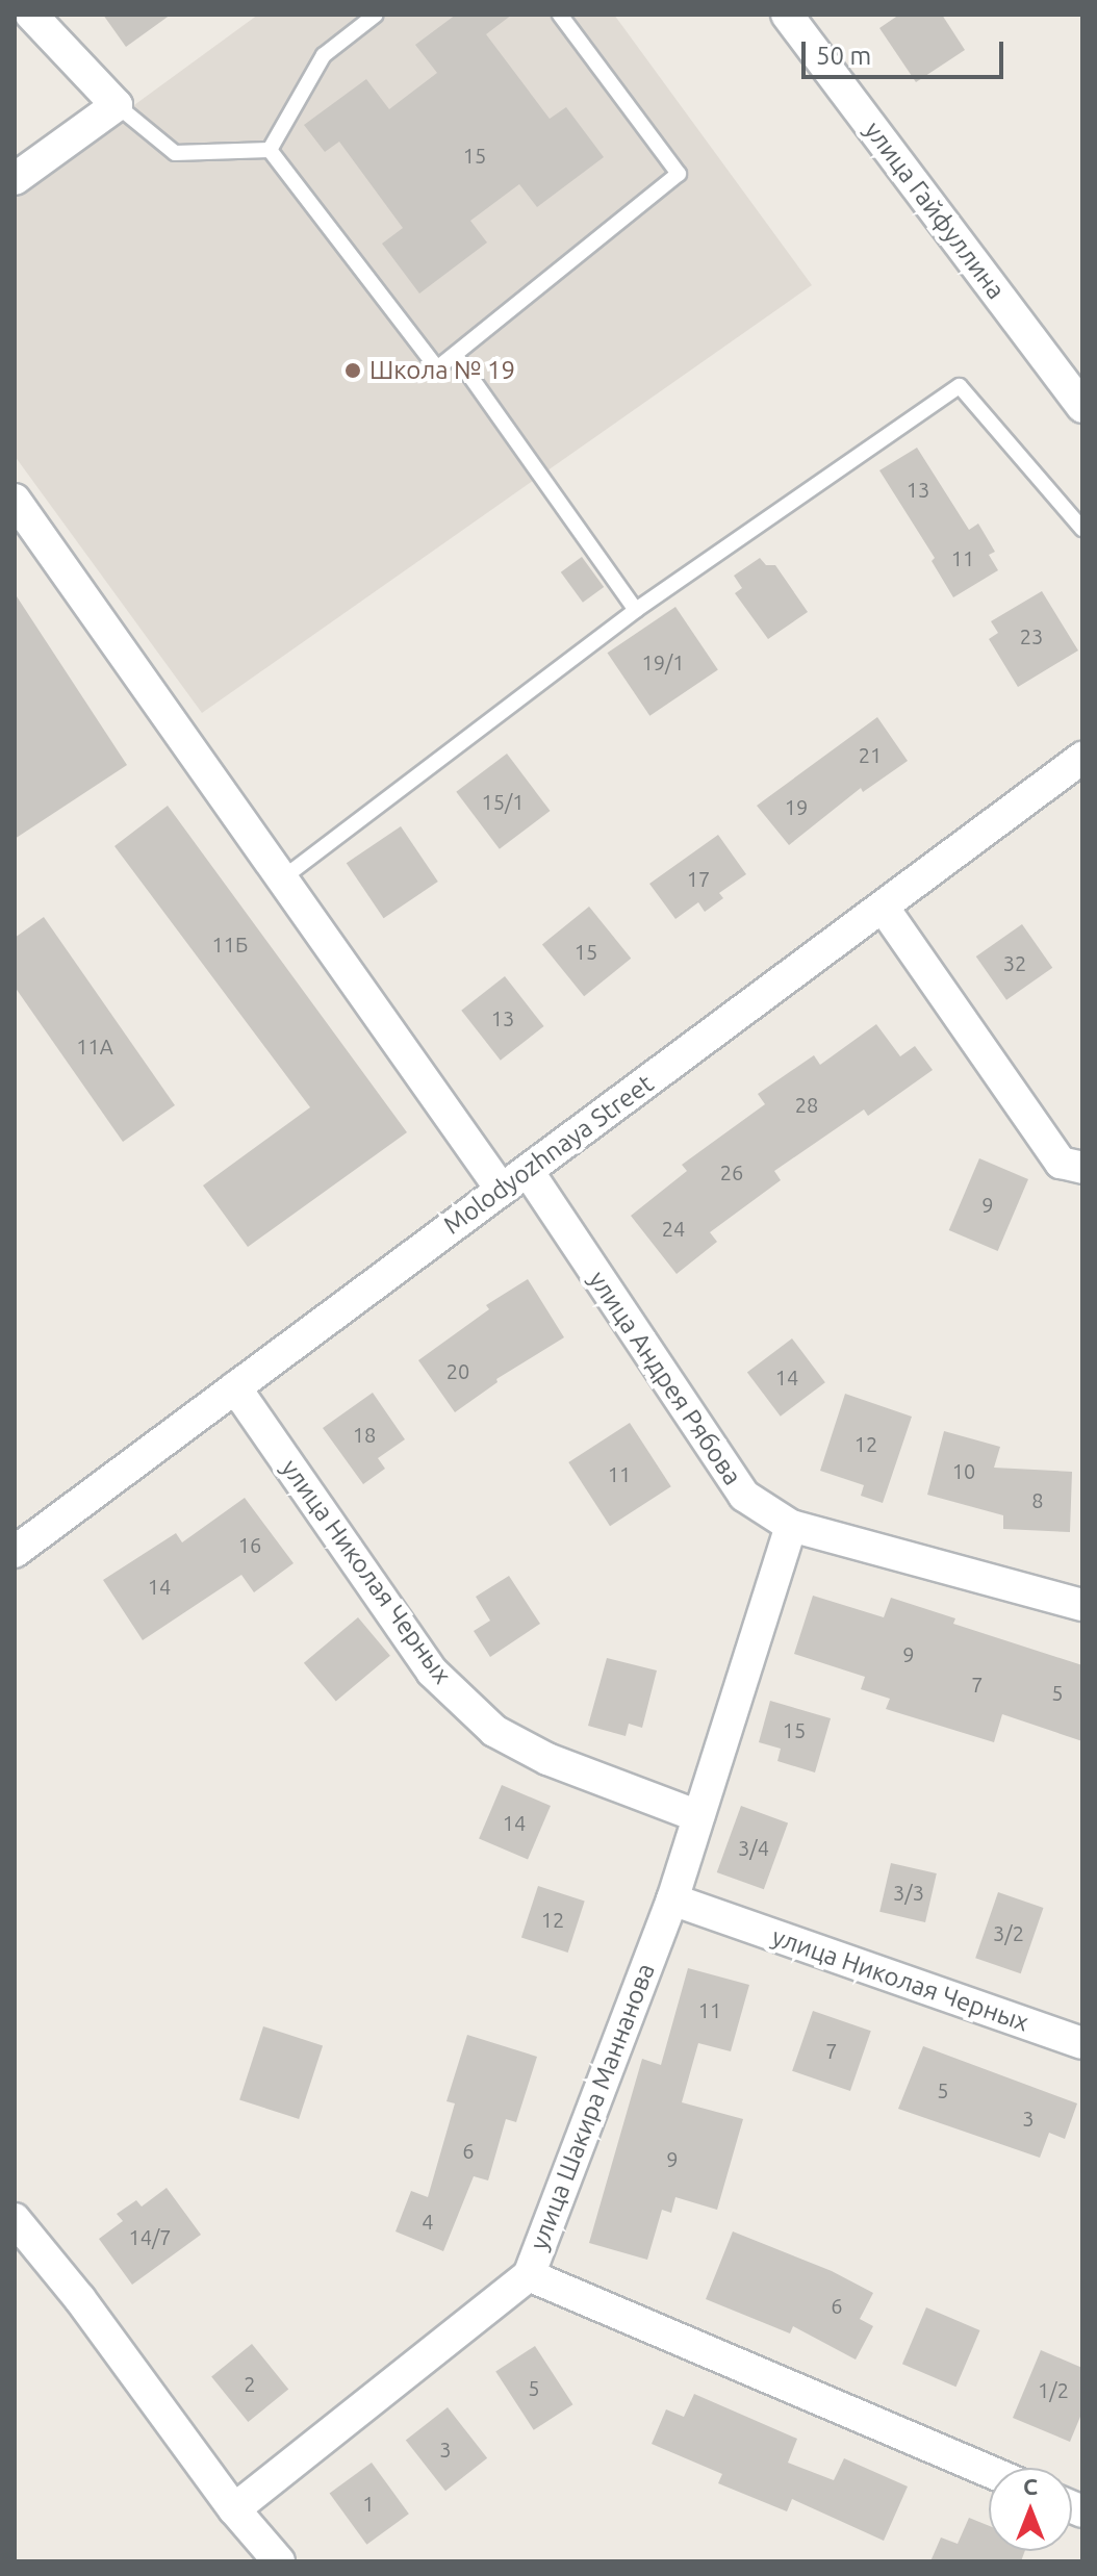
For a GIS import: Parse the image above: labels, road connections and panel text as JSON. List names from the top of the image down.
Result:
{
  "streets": {
    "street": [
      "улица Гайфуллина",
      "Molodyozhnaya Street",
      "улица Андрея Рябова",
      "улица Николая Черных",
      "улица Шакира Маннанова"
    ]
  },
  "crossings": [
    ["Molodyozhnaya Street", "улица Андрея Рябова"],
    ["Molodyozhnaya Street", "улица Николая Черных"],
    ["улица Андрея Рябова", "улица Шакира Маннанова"],
    ["улица Николая Черных", "улица Шакира Маннанова"]
  ],
  "places": ["Школа № 19"],
  "house_numbers": [
    "15",
    "13",
    "11",
    "23",
    "19/1",
    "21",
    "15/1",
    "19",
    "17",
    "11Б",
    "15",
    "32",
    "13",
    "11А",
    "28",
    "26",
    "9",
    "24",
    "20",
    "14",
    "18",
    "12",
    "10",
    "11",
    "8",
    "16",
    "14",
    "9",
    "7",
    "5",
    "15",
    "14",
    "3/4",
    "3/3",
    "12",
    "3/2",
    "11",
    "7",
    "5",
    "3",
    "6",
    "9",
    "4",
    "14/7",
    "6",
    "2",
    "5",
    "1/2",
    "3",
    "1"
  ],
  "scale_bar": "50 m",
  "north": "top"
}
